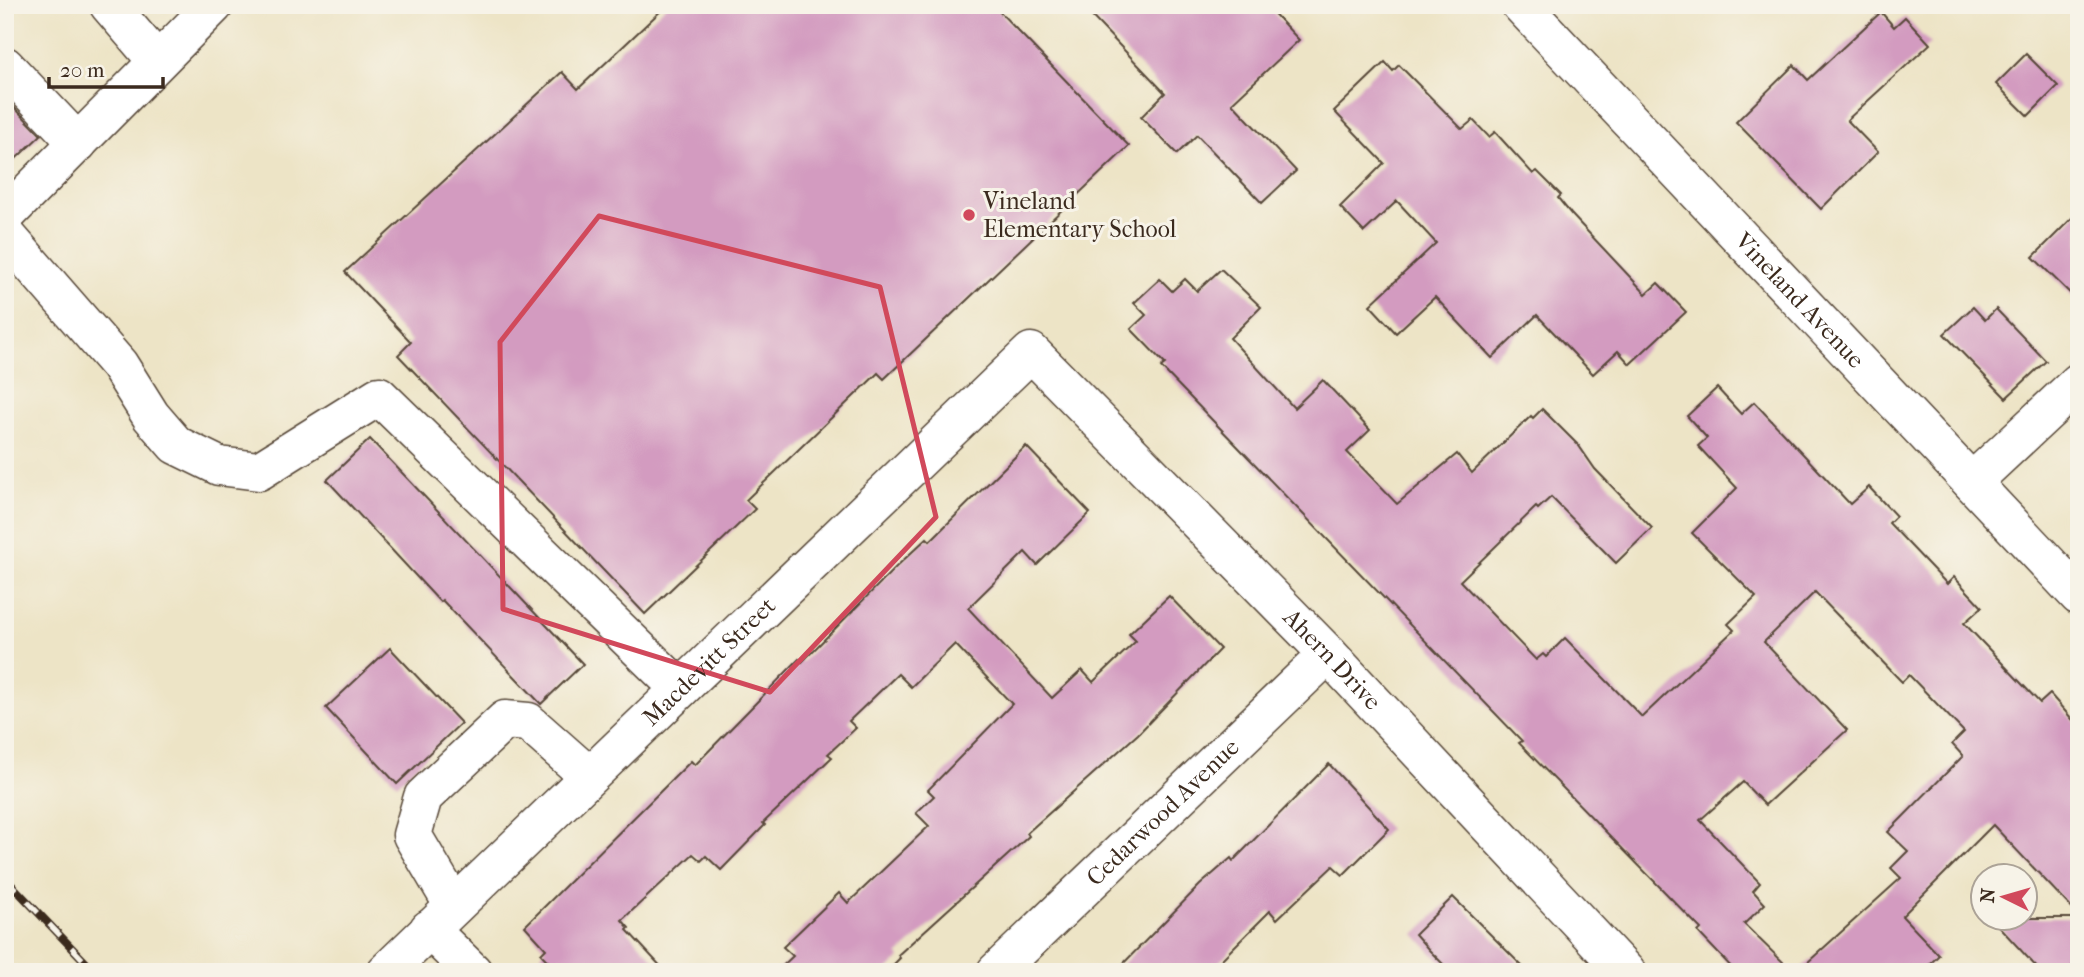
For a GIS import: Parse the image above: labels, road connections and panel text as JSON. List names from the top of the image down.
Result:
{
  "streets": {
    "street": [
      "Vineland Avenue",
      "Ahern Drive",
      "Macdevitt Street",
      "Cedarwood Avenue"
    ]
  },
  "crossings": [
    ["Ahern Drive", "Macdevitt Street"],
    ["Ahern Drive", "Cedarwood Avenue"]
  ],
  "places": ["Vineland Elementary School"],
  "scale_bar": "20 m",
  "north": "left"
}
